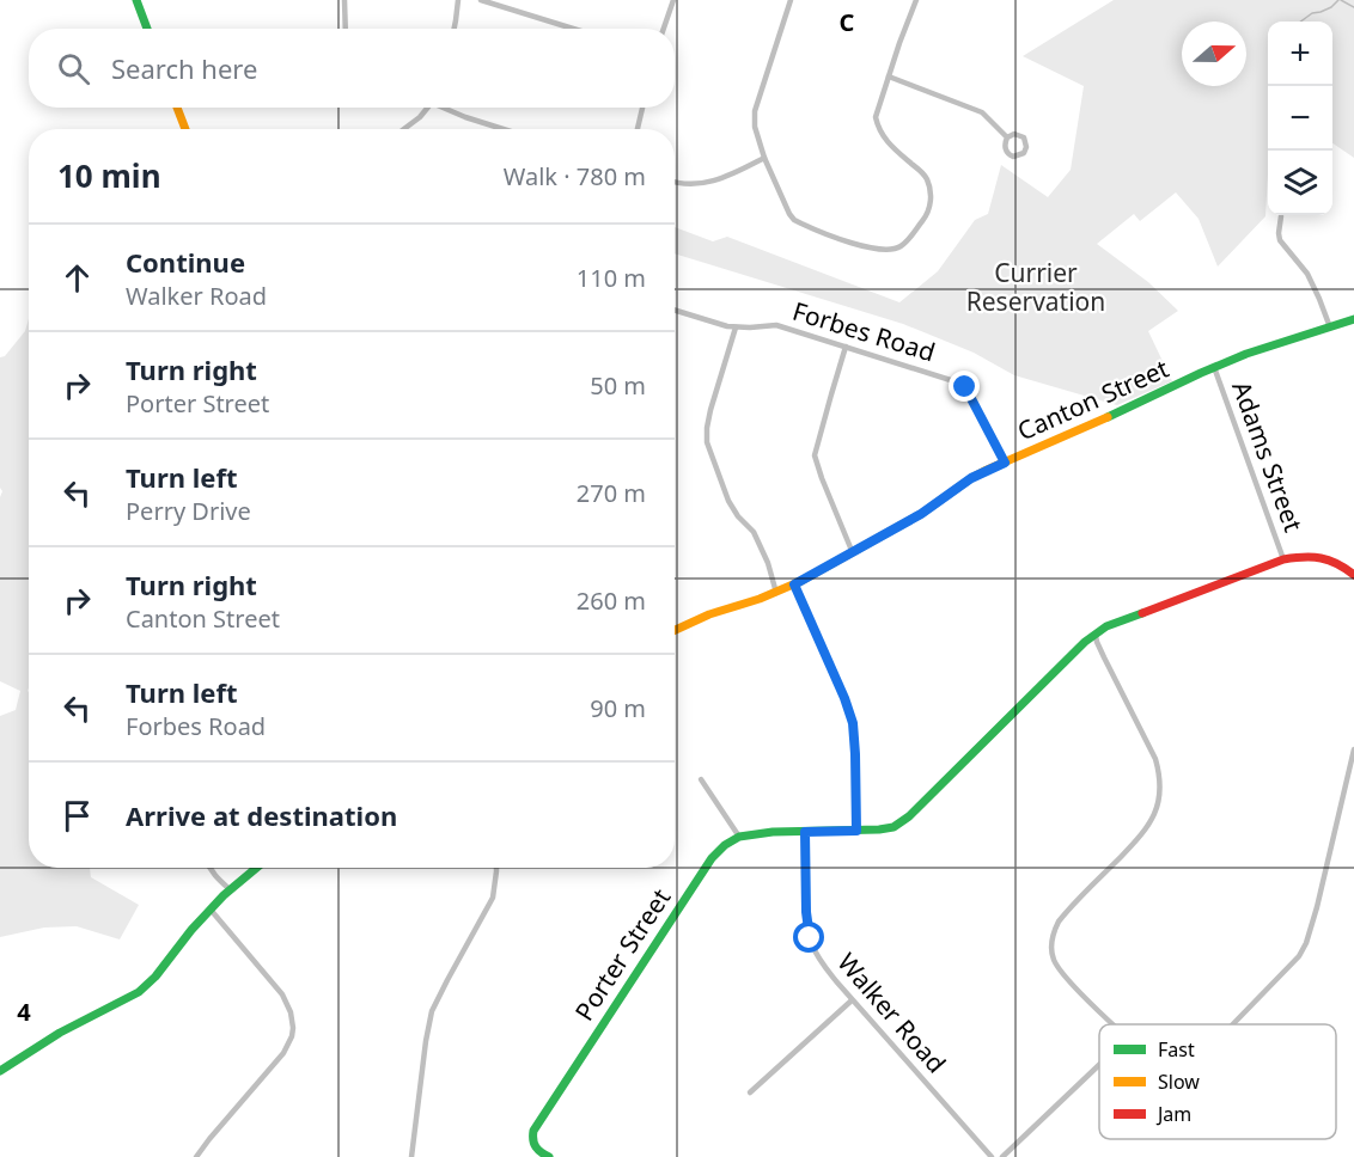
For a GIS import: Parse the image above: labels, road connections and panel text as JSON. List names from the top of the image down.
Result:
{
  "streets": {
    "street": [
      "Forbes Road",
      "Canton Street",
      "Adams Street",
      "Porter Street",
      "Walker Road"
    ]
  },
  "crossings": [
    ["Forbes Road", "Canton Street"],
    ["Canton Street", "Adams Street"]
  ],
  "parks": ["Currier Reservation"],
  "legend": ["Fast", "Slow", "Jam"],
  "north": "right",
  "page": {
    "map_buttons": ["+", "−"],
    "search": "Search here",
    "heading": ["10 min", "Walk · 780 m"],
    "list": [
      ["Continue", "Walker Road", "110 m"],
      ["Turn right", "Porter Street", "50 m"],
      ["Turn left", "Perry Drive", "270 m"],
      ["Turn right", "Canton Street", "260 m"],
      ["Turn left", "Forbes Road", "90 m"],
      "Arrive at destination"
    ]
  },
  "grid": {
    "columns": ["C"],
    "rows": ["4"]
  }
}
